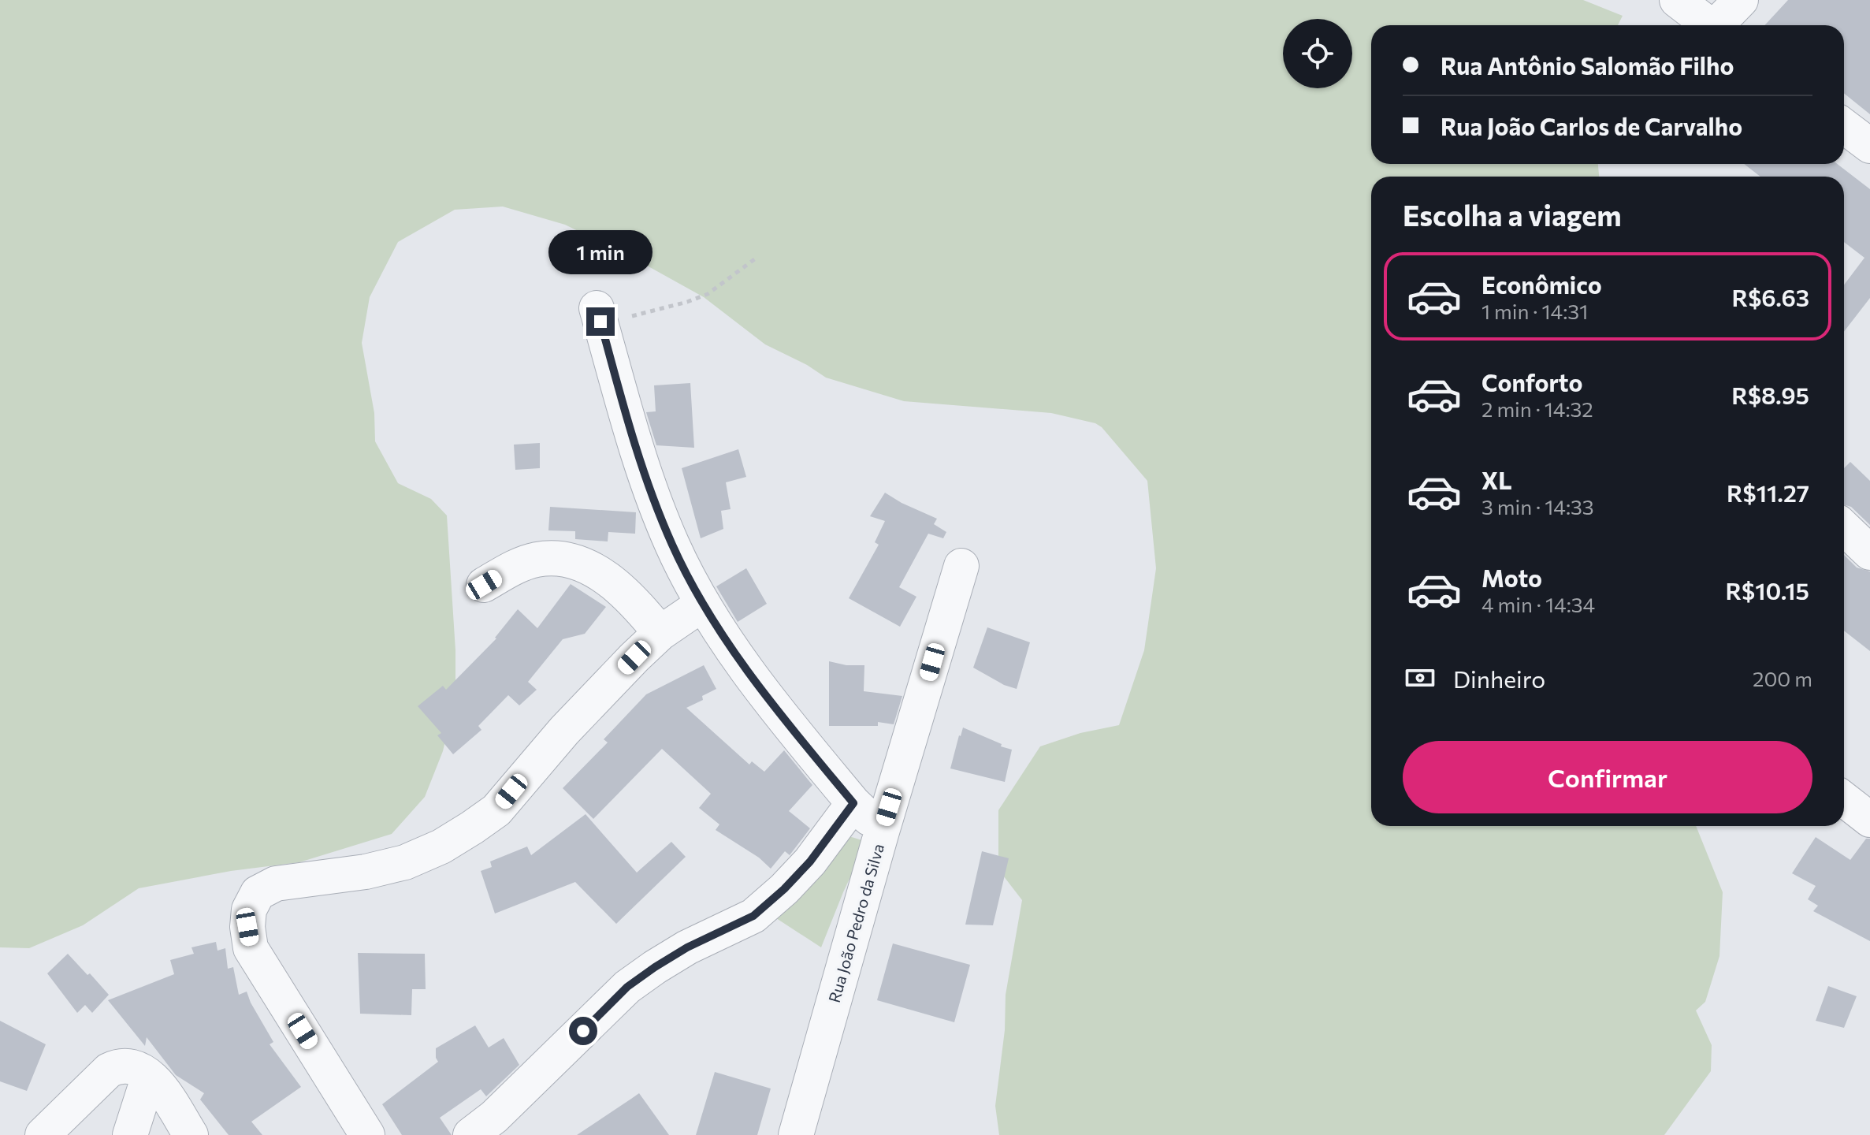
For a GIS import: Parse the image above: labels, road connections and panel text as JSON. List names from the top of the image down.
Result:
{
  "streets": {
    "street": ["Rua João Pedro da Silva"]
  },
  "page": {
    "banner": ["Rua Antônio Salomão Filho", "Rua João Carlos de Carvalho"],
    "heading": "Escolha a viagem",
    "bubble": "1 min",
    "list": [
      {
        "name": "Econômico",
        "note": "1 min · 14:31",
        "value": "R$6.63"
      },
      {
        "name": "Conforto",
        "note": "2 min · 14:32",
        "value": "R$8.95"
      },
      {
        "name": "XL",
        "note": "3 min · 14:33",
        "value": "R$11.27"
      },
      {
        "name": "Moto",
        "note": "4 min · 14:34",
        "value": "R$10.15"
      }
    ],
    "pay": ["Dinheiro", "200 m"],
    "buttons": "Confirmar"
  }
}
